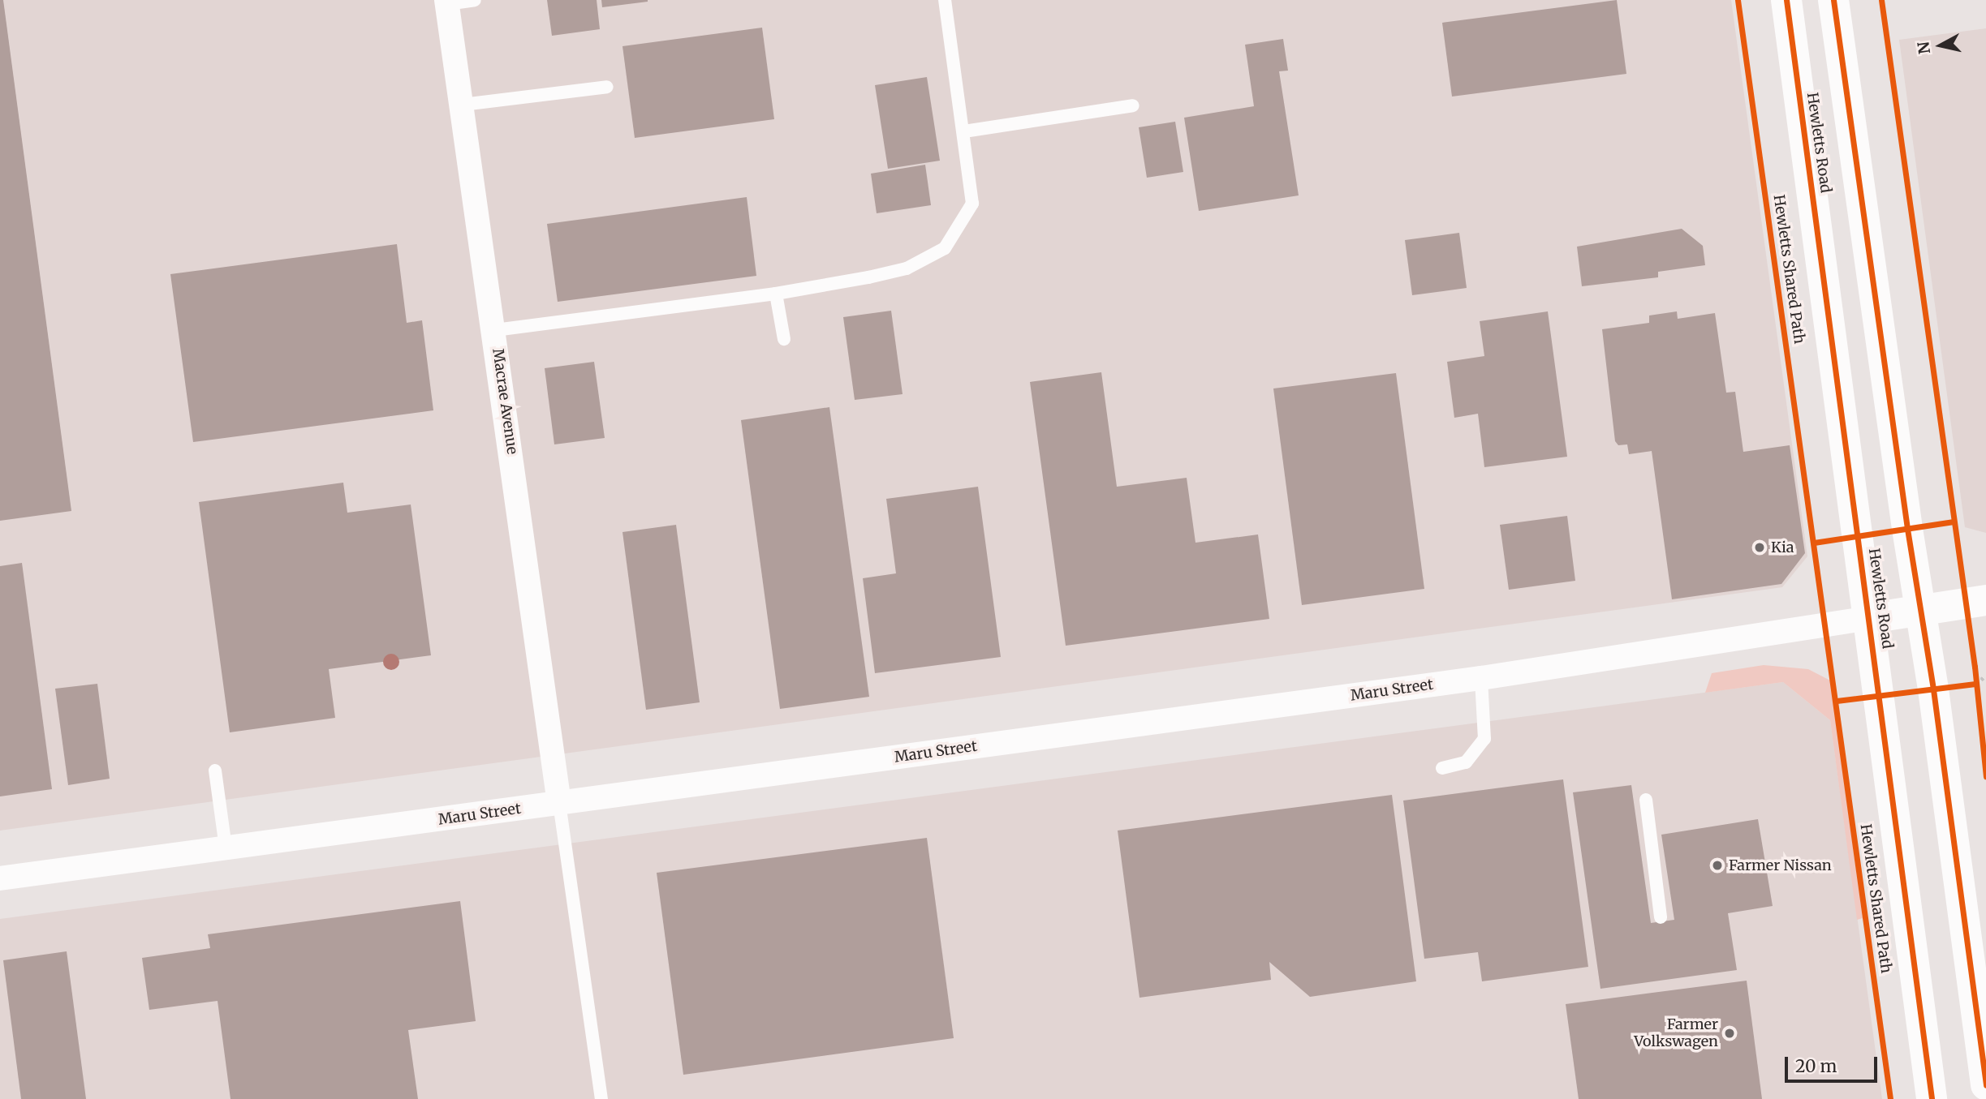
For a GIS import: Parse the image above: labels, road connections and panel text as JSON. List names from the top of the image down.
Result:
{
  "streets": {
    "main road": ["Hewletts Road"],
    "street": ["Macrae Avenue", "Maru Street"],
    "cycle path": ["Hewletts Shared Path"]
  },
  "crossings": [
    ["Hewletts Road", "Maru Street"],
    ["Macrae Avenue", "Maru Street"]
  ],
  "places": ["Kia", "Farmer Nissan", "Farmer Volkswagen"],
  "scale_bar": "20 m",
  "north": "left"
}
